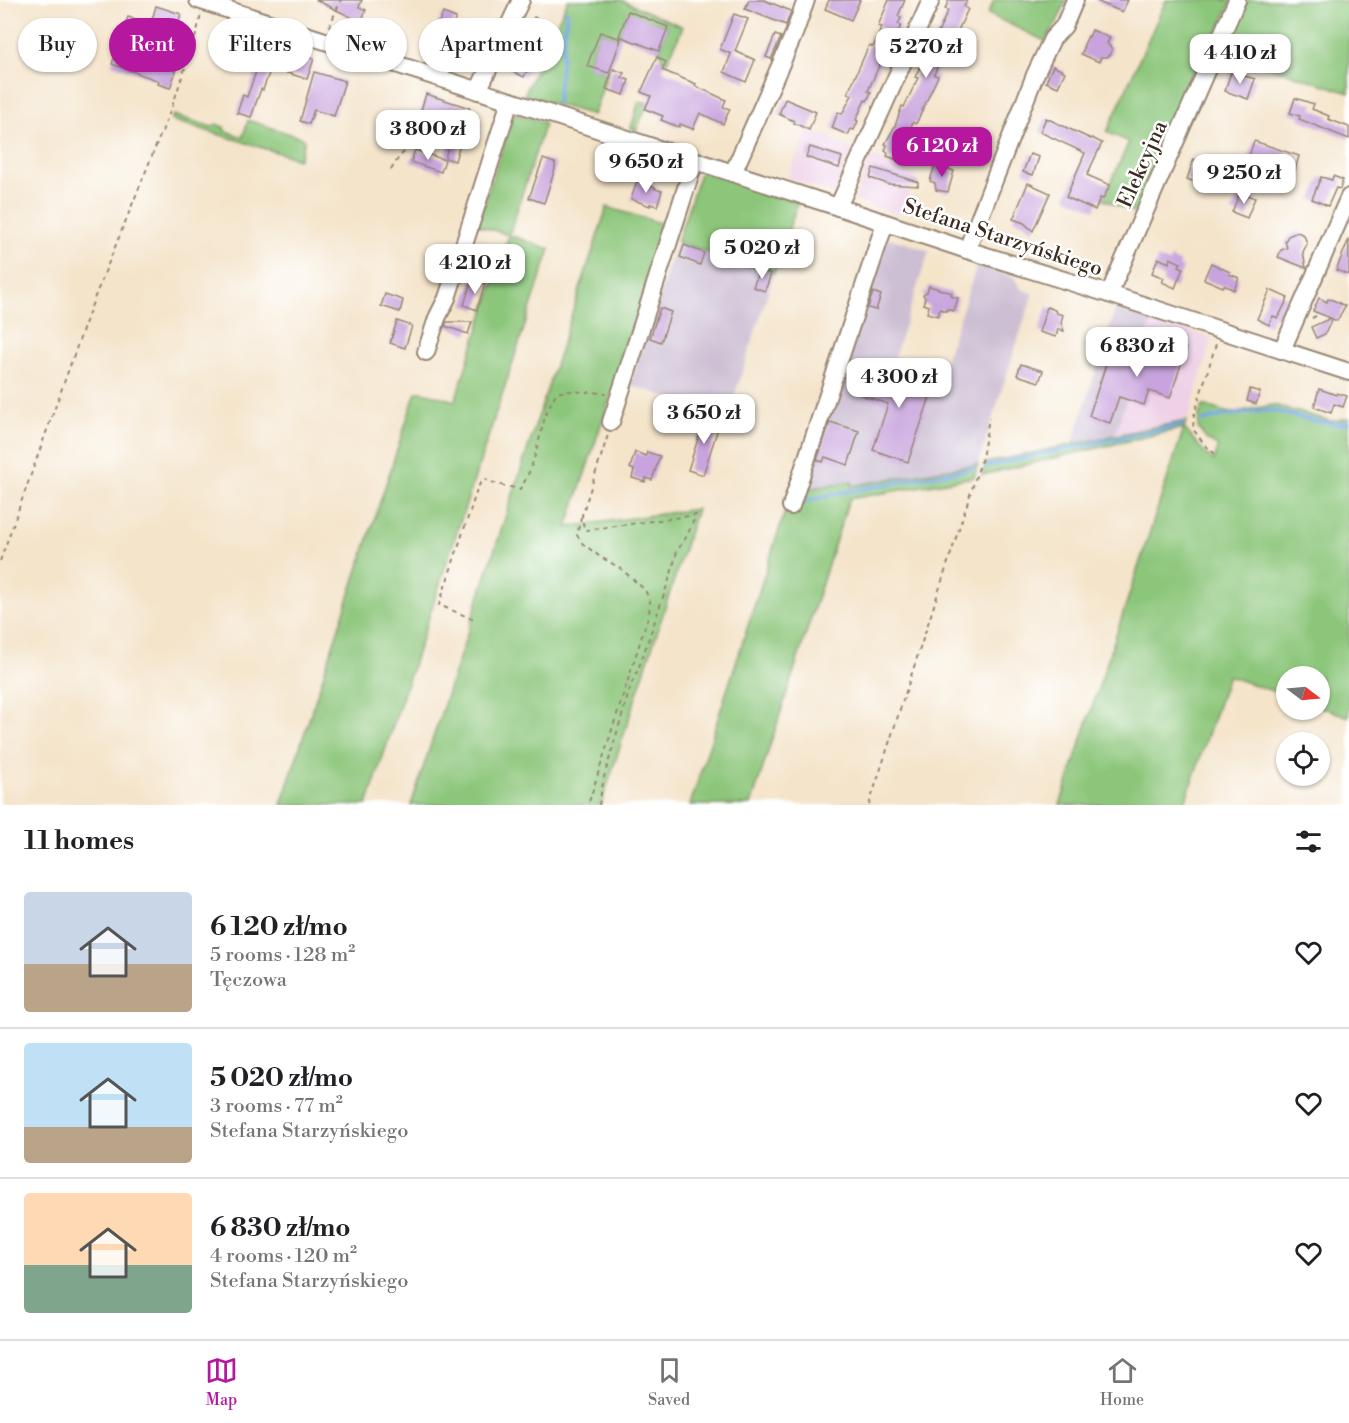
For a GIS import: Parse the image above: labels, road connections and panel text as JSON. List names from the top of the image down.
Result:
{
  "streets": {
    "street": ["Elekcyjna", "Stefana Starzyńskiego"]
  },
  "crossings": [
    ["Elekcyjna", "Stefana Starzyńskiego"]
  ],
  "north": "right",
  "page": {
    "chip": [
      "Buy",
      "Rent",
      "Filters",
      "New",
      "Apartment"
    ],
    "price": [
      "5 270 zł",
      "4 410 zł",
      "3 800 zł",
      "6 120 zł",
      "9 650 zł",
      "9 250 zł",
      "5 020 zł",
      "4 210 zł",
      "6 830 zł",
      "4 300 zł",
      "3 650 zł"
    ],
    "heading": "11 homes",
    "list": [
      {
        "name": "6 120 zł/mo",
        "note": "5 rooms · 128 m² · Tęczowa"
      },
      {
        "name": "5 020 zł/mo",
        "note": "3 rooms · 77 m² · Stefana Starzyńskiego"
      },
      {
        "name": "6 830 zł/mo",
        "note": "4 rooms · 120 m² · Stefana Starzyńskiego"
      }
    ],
    "tabs": ["Map", "Saved", "Home"]
  }
}
